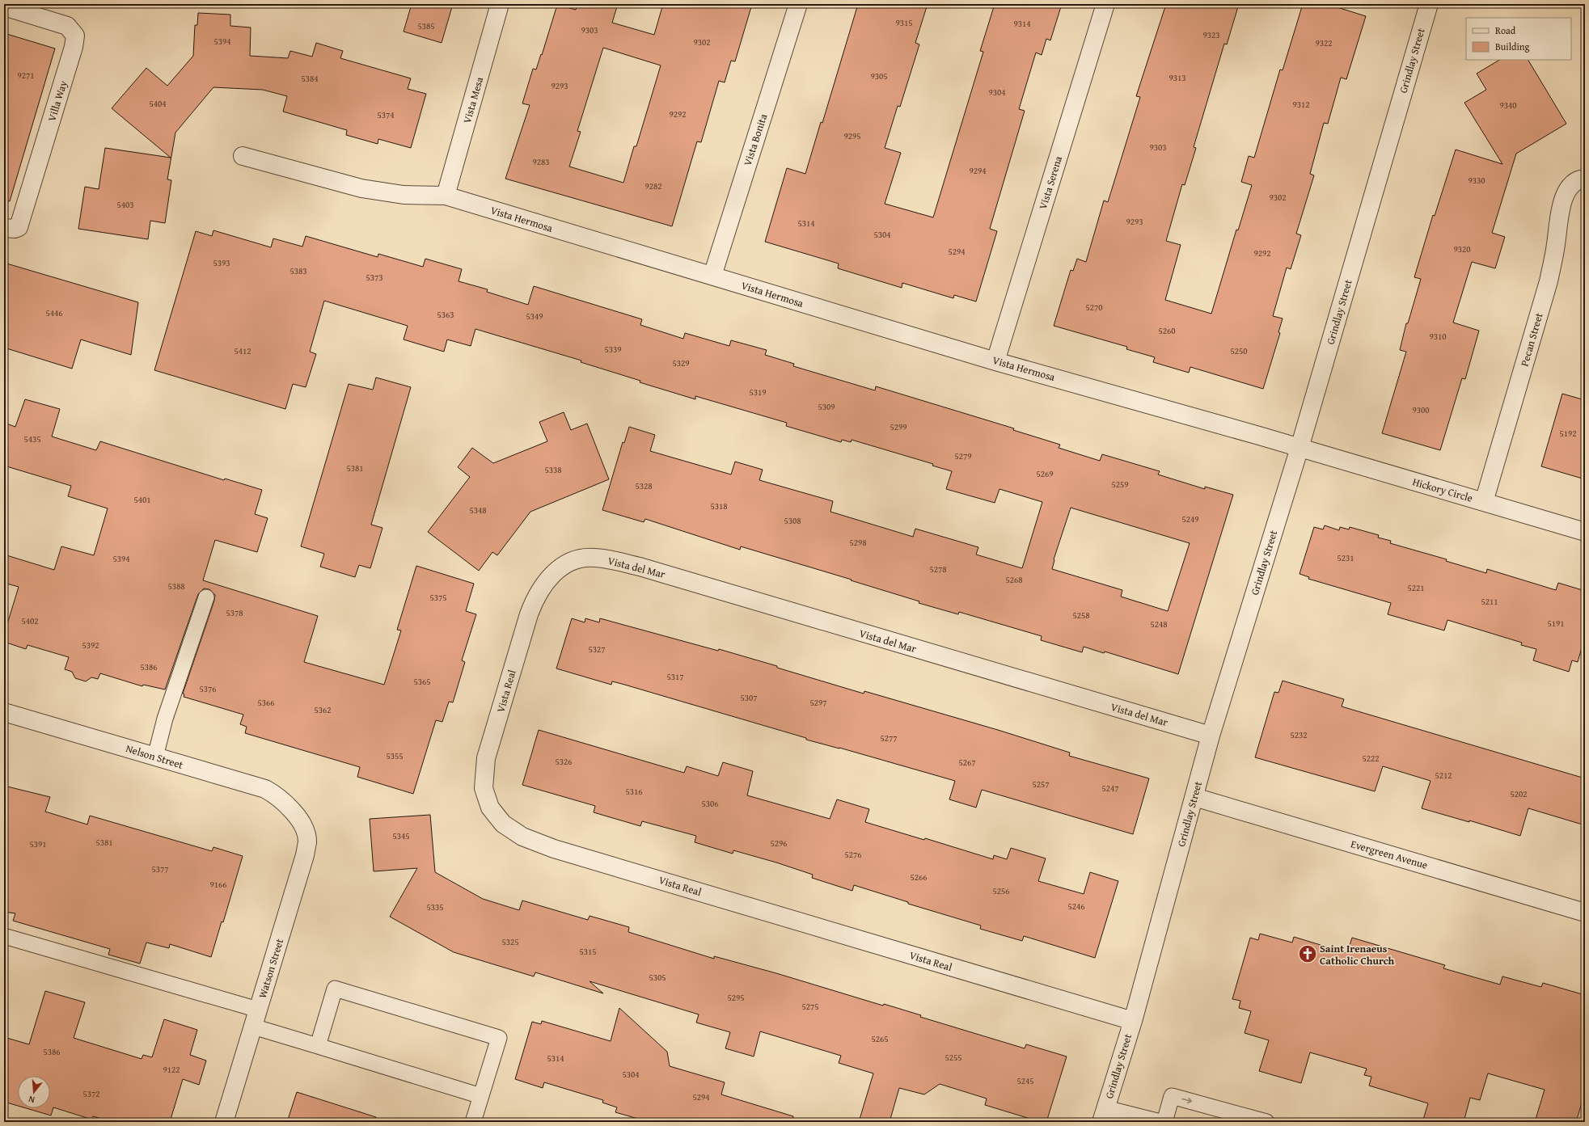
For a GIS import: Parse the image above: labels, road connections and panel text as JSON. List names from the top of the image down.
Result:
{
  "streets": {
    "street": [
      "Grindlay Street",
      "Vista Mesa",
      "Villa Way",
      "Vista Bonita",
      "Vista Serena",
      "Vista Hermosa",
      "Pecan Street",
      "Hickory Circle",
      "Vista del Mar",
      "Vista Real",
      "Nelson Street",
      "Evergreen Avenue",
      "Watson Street"
    ]
  },
  "crossings": [
    ["Grindlay Street", "Vista Hermosa"],
    ["Grindlay Street", "Hickory Circle"],
    ["Grindlay Street", "Vista del Mar"],
    ["Grindlay Street", "Vista Real"],
    ["Grindlay Street", "Evergreen Avenue"],
    ["Vista Mesa", "Vista Hermosa"],
    ["Vista Bonita", "Vista Hermosa"],
    ["Vista Serena", "Vista Hermosa"],
    ["Vista Hermosa", "Hickory Circle"],
    ["Pecan Street", "Hickory Circle"],
    ["Vista del Mar", "Vista Real"],
    ["Nelson Street", "Watson Street"]
  ],
  "places": {
    "church": ["Saint Irenaeus Catholic Church"]
  },
  "house_numbers": [
    "9315",
    "9314",
    "5385",
    "9303",
    "9323",
    "5394",
    "9302",
    "9322",
    "9271",
    "9305",
    "9313",
    "5384",
    "9293",
    "9304",
    "5404",
    "9312",
    "9340",
    "9292",
    "5374",
    "9295",
    "9303",
    "9283",
    "9294",
    "9330",
    "9282",
    "9302",
    "5403",
    "9293",
    "5314",
    "5304",
    "9320",
    "5294",
    "9292",
    "5393",
    "5383",
    "5373",
    "5270",
    "5446",
    "5363",
    "5349",
    "5260",
    "9310",
    "5339",
    "5412",
    "5250",
    "5329",
    "5319",
    "5309",
    "9300",
    "5299",
    "5192",
    "5435",
    "5279",
    "5381",
    "5338",
    "5269",
    "5259",
    "5328",
    "5401",
    "5318",
    "5348",
    "5249",
    "5308",
    "5298",
    "5231",
    "5394",
    "5278",
    "5268",
    "5388",
    "5221",
    "5375",
    "5211",
    "5378",
    "5258",
    "5402",
    "5191",
    "5248",
    "5392",
    "5327",
    "5386",
    "5317",
    "5365",
    "5376",
    "5307",
    "5366",
    "5297",
    "5362",
    "5232",
    "5277",
    "5355",
    "5222",
    "5326",
    "5267",
    "5212",
    "5257",
    "5247",
    "5316",
    "5202",
    "5306",
    "5345",
    "5381",
    "5296",
    "5391",
    "5276",
    "5377",
    "5266",
    "9166",
    "5256",
    "5246",
    "5335",
    "5325",
    "5315",
    "5305",
    "5295",
    "5275",
    "5265",
    "5386",
    "5255",
    "5314",
    "9122",
    "5304",
    "5245",
    "5372",
    "5294"
  ],
  "legend": ["Road", "Building"],
  "north": "bottom"
}
